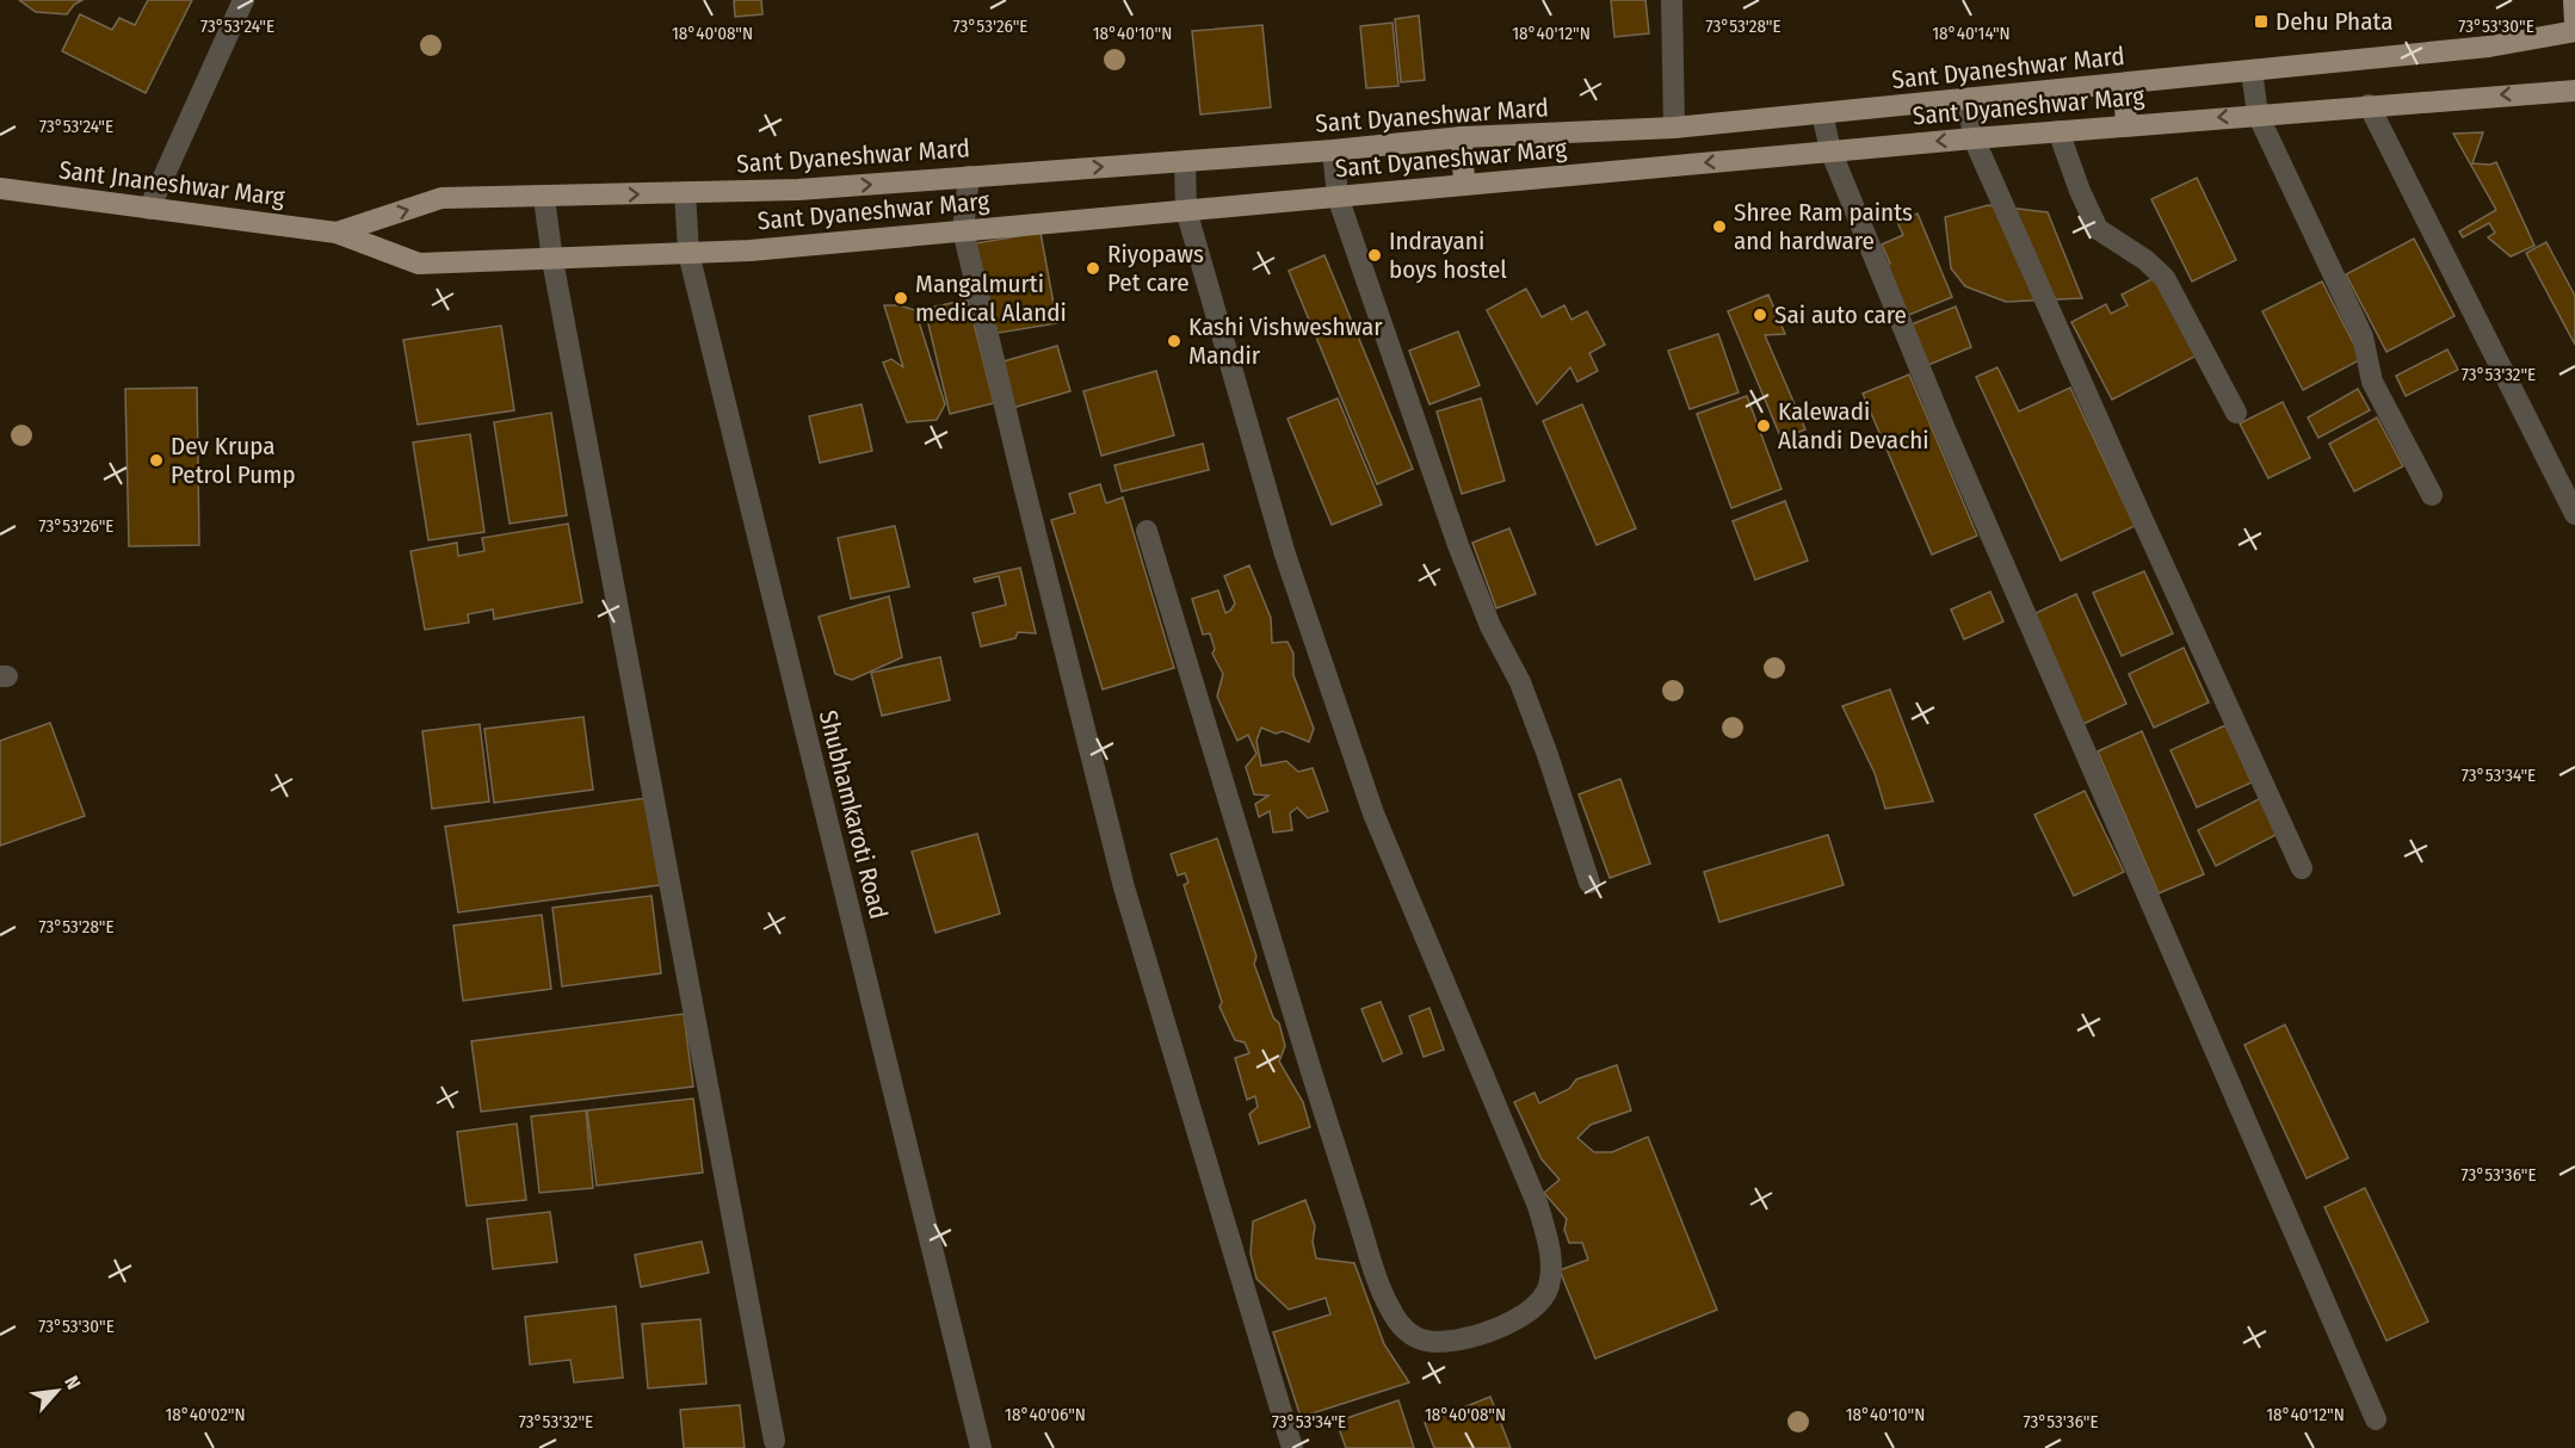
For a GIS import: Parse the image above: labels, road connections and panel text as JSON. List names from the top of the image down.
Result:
{
  "streets": {
    "main road": ["Sant Dyaneshwar Mard", "Sant Dyaneshwar Marg", "Sant Jnaneshwar Marg"],
    "street": ["Shubhamkaroti Road"]
  },
  "crossings": [
    ["Sant Dyaneshwar Mard", "Sant Dyaneshwar Marg"],
    ["Sant Dyaneshwar Mard", "Sant Jnaneshwar Marg"],
    ["Sant Dyaneshwar Mard", "Shubhamkaroti Road"],
    ["Sant Dyaneshwar Marg", "Sant Jnaneshwar Marg"],
    ["Sant Dyaneshwar Marg", "Shubhamkaroti Road"]
  ],
  "one_way": ["Sant Dyaneshwar Mard", "Sant Dyaneshwar Marg"],
  "places": {
    "transit": ["Dehu Phata"],
    "other": [
      "Shree Ram paints and hardware",
      "Indrayani boys hostel",
      "Riyopaws Pet care",
      "Mangalmurti medical Alandi",
      "Sai auto care",
      "Kashi Vishweshwar Mandir",
      "Kalewadi Alandi Devachi",
      "Dev Krupa Petrol Pump"
    ]
  },
  "north": "top right",
  "coordinates": [
    "73°53'24\"E",
    "73°53'26\"E",
    "73°53'28\"E",
    "73°53'30\"E",
    "18°40'08\"N",
    "18°40'10\"N",
    "18°40'12\"N",
    "18°40'14\"N",
    "73°53'32\"E",
    "73°53'34\"E",
    "73°53'36\"E",
    "18°40'02\"N",
    "18°40'06\"N"
  ]
}
